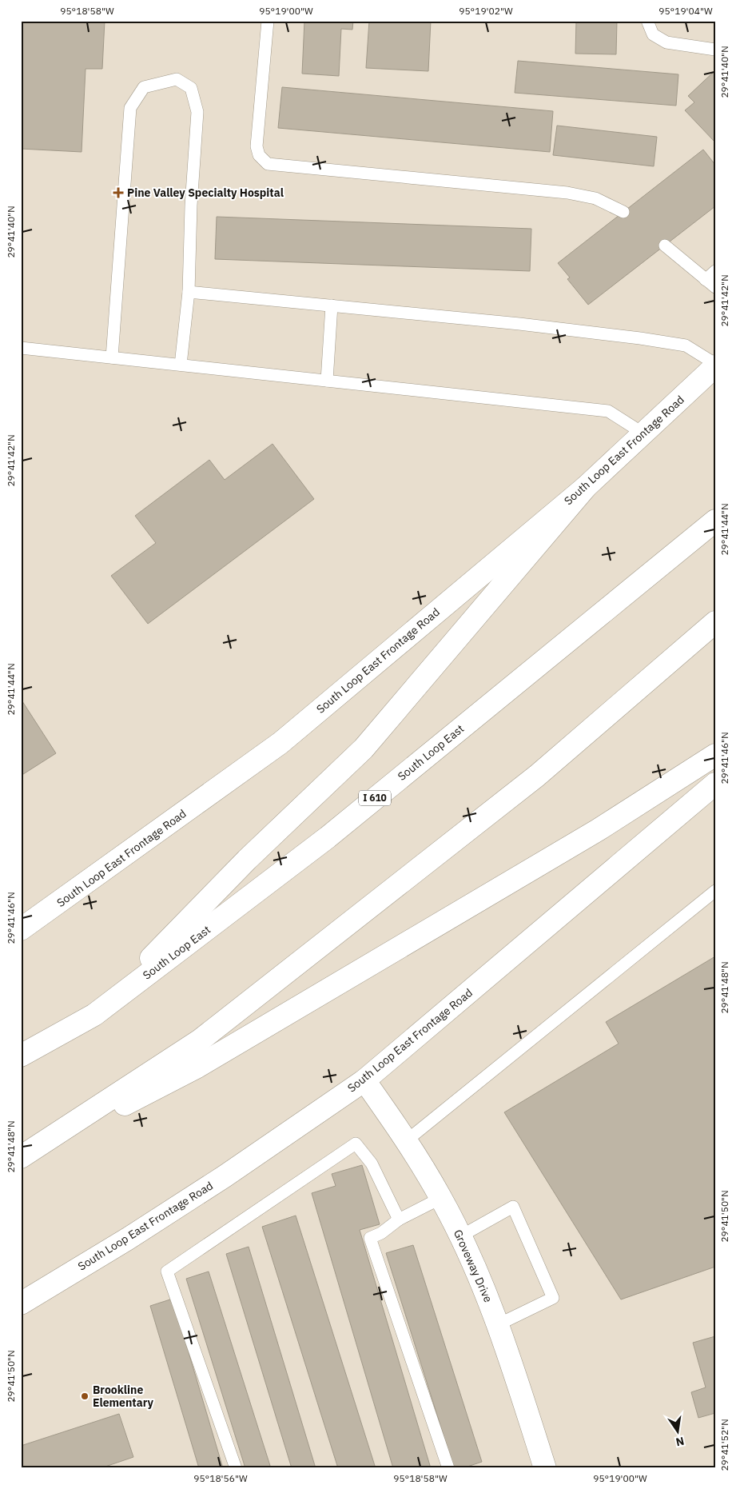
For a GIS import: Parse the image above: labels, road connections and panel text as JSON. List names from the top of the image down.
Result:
{
  "streets": {
    "main road": [
      "South Loop East Frontage Road",
      "South Loop East",
      "I 610",
      "Groveway Drive"
    ]
  },
  "crossings": [
    ["South Loop East Frontage Road", "Groveway Drive"]
  ],
  "places": {
    "health": ["Pine Valley Specialty Hospital"],
    "other": ["Brookline Elementary"]
  },
  "north": "bottom",
  "coordinates": [
    "95°18'58\"W",
    "95°19'00\"W",
    "95°19'02\"W",
    "95°19'04\"W",
    "29°41'40\"N",
    "29°41'42\"N",
    "29°41'44\"N",
    "29°41'46\"N",
    "29°41'48\"N",
    "29°41'50\"N",
    "29°41'52\"N",
    "95°18'56\"W"
  ]
}
